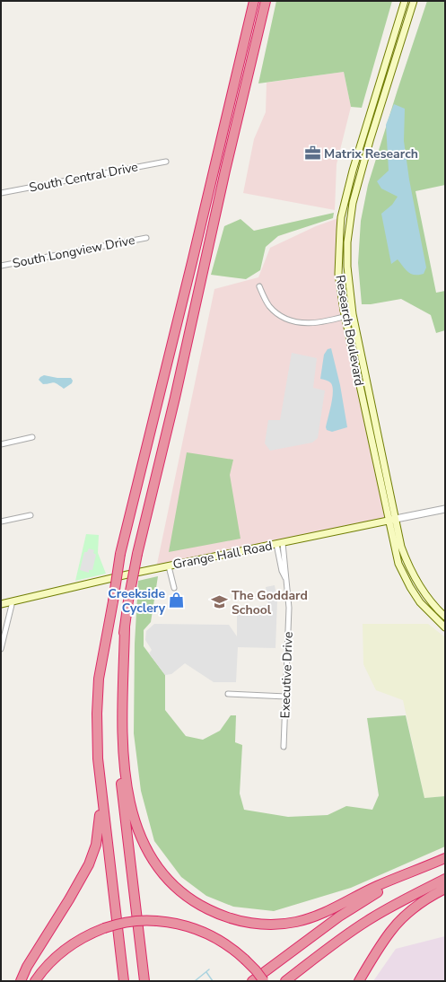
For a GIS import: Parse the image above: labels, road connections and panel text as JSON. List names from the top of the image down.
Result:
{
  "streets": {
    "main road": ["Research Boulevard", "Grange Hall Road"],
    "street": ["South Central Drive", "South Longview Drive", "Executive Drive"]
  },
  "crossings": [
    ["Research Boulevard", "Grange Hall Road"],
    ["Grange Hall Road", "Executive Drive"]
  ],
  "places": {
    "office": ["Matrix Research"],
    "shop": ["Creekside Cyclery"],
    "school or university": ["The Goddard School"]
  }
}
